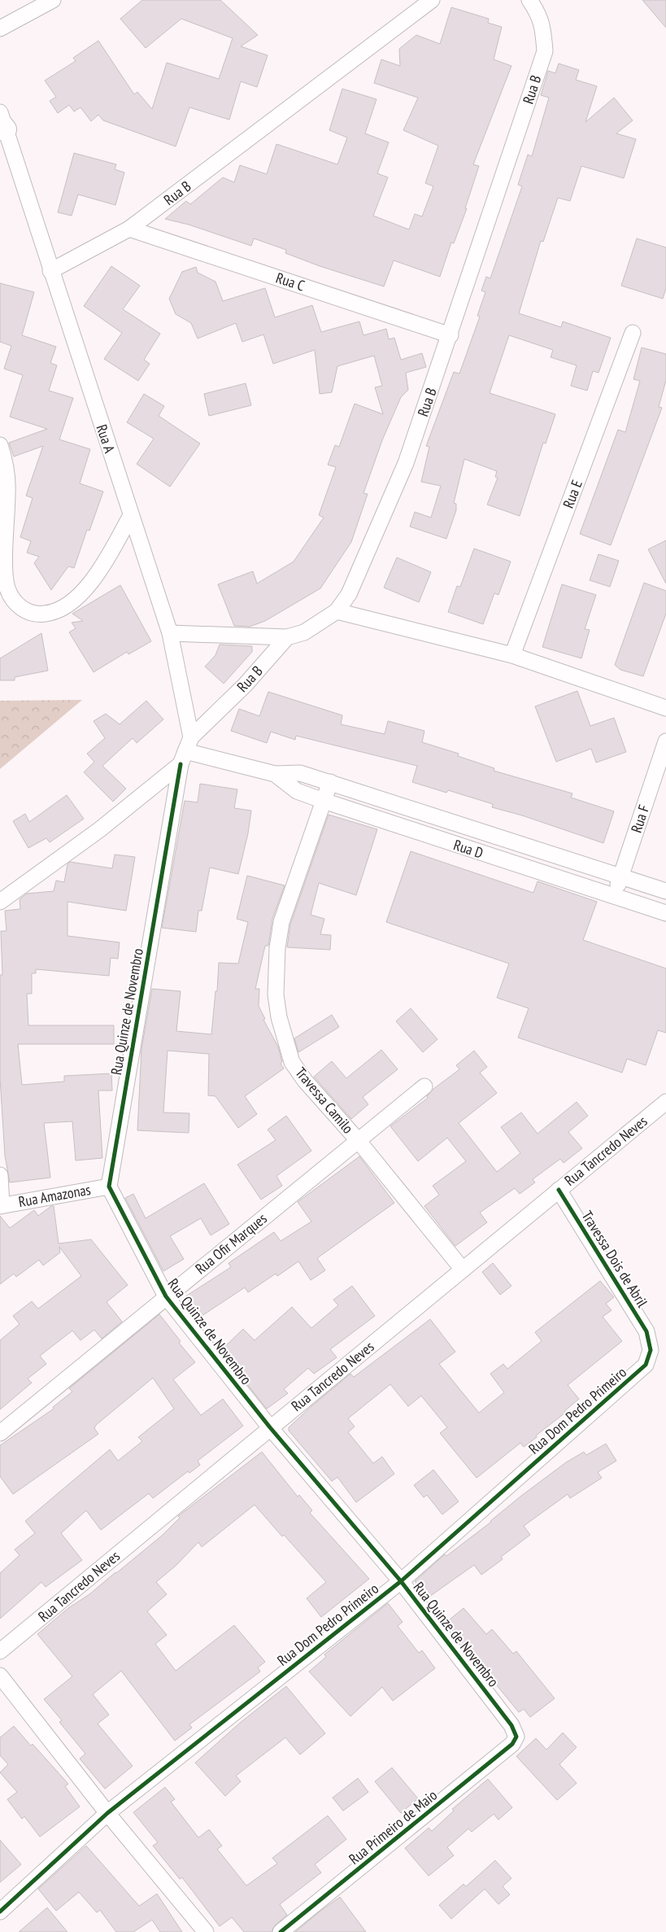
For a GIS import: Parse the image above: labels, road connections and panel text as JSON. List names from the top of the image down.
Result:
{
  "streets": {
    "street": [
      "Rua B",
      "Rua C",
      "Rua A",
      "Rua E",
      "Rua F",
      "Rua D",
      "Rua Quinze de Novembro",
      "Travessa Camilo",
      "Rua Tancredo Neves",
      "Rua Amazonas",
      "Rua Ofir Marques",
      "Travessa Dois de Abril",
      "Rua Dom Pedro Primeiro",
      "Rua Primeiro de Maio"
    ]
  },
  "crossings": [
    ["Rua B", "Rua C"],
    ["Rua B", "Rua A"],
    ["Rua B", "Rua D"],
    ["Rua B", "Rua Quinze de Novembro"],
    ["Rua A", "Rua D"],
    ["Rua A", "Rua Quinze de Novembro"],
    ["Rua F", "Rua D"],
    ["Rua D", "Rua Quinze de Novembro"],
    ["Rua D", "Travessa Camilo"],
    ["Rua Quinze de Novembro", "Rua Tancredo Neves"],
    ["Rua Quinze de Novembro", "Rua Amazonas"],
    ["Rua Quinze de Novembro", "Rua Ofir Marques"],
    ["Rua Quinze de Novembro", "Rua Dom Pedro Primeiro"],
    ["Rua Quinze de Novembro", "Rua Primeiro de Maio"],
    ["Travessa Camilo", "Rua Tancredo Neves"],
    ["Travessa Camilo", "Rua Ofir Marques"],
    ["Rua Tancredo Neves", "Travessa Dois de Abril"],
    ["Travessa Dois de Abril", "Rua Dom Pedro Primeiro"]
  ]
}
